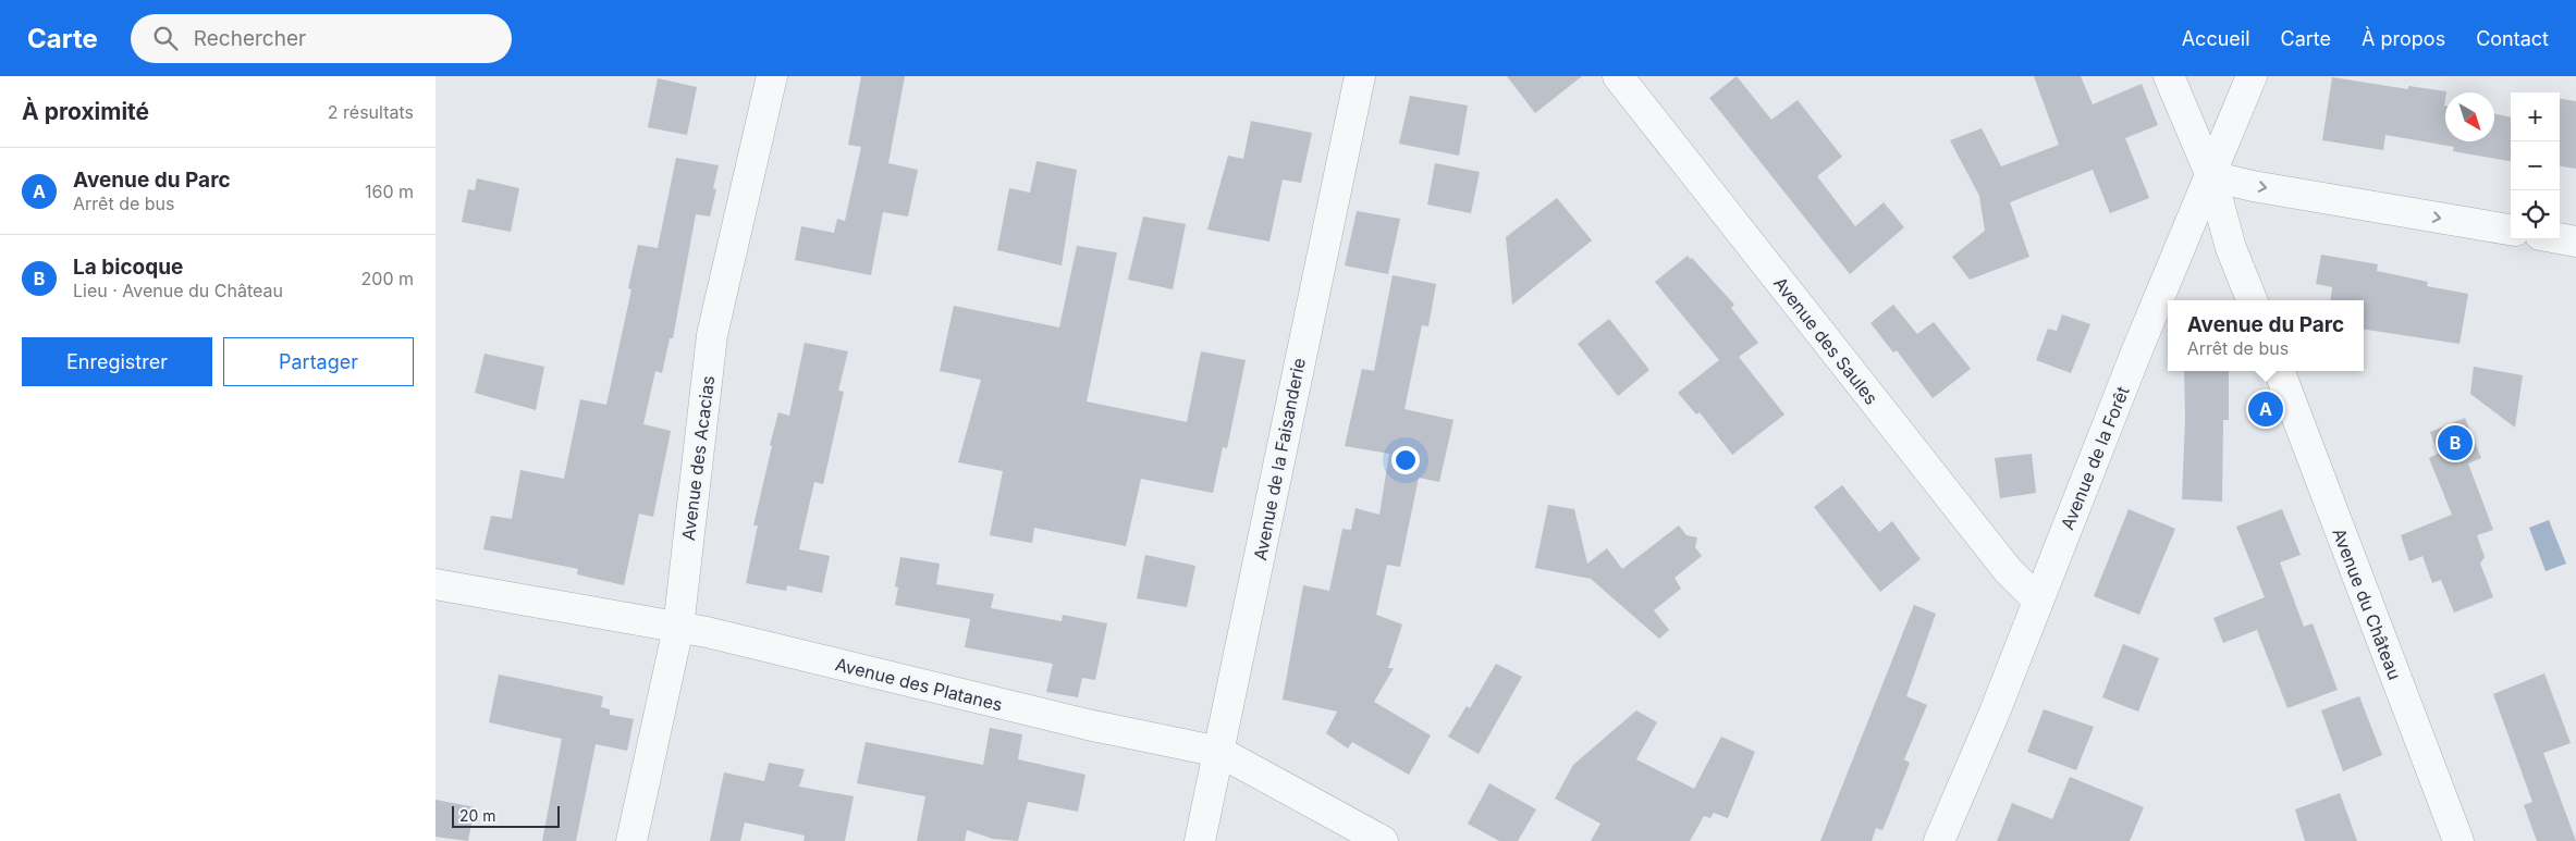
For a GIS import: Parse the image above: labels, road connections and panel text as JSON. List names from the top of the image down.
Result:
{
  "streets": {
    "street": [
      "Avenue des Saules",
      "Avenue des Acacias",
      "Avenue de la Forêt",
      "Avenue de la Faisanderie",
      "Avenue du Château",
      "Avenue des Platanes"
    ]
  },
  "crossings": [
    ["Avenue des Saules", "Avenue de la Forêt"],
    ["Avenue des Acacias", "Avenue des Platanes"],
    ["Avenue de la Faisanderie", "Avenue des Platanes"]
  ],
  "scale_bar": "20 m",
  "north": "bottom right",
  "page": {
    "header": "Carte",
    "search": "Rechercher",
    "nav": [
      "Accueil",
      "Carte",
      "À propos",
      "Contact"
    ],
    "heading": ["À proximité", "2 résultats"],
    "map_buttons": ["+", "−"],
    "list": [
      {
        "mark": "A",
        "name": "Avenue du Parc",
        "note": "Arrêt de bus",
        "value": "160 m"
      },
      {
        "mark": "B",
        "name": "La bicoque",
        "note": "Lieu · Avenue du Château",
        "value": "200 m"
      }
    ],
    "popup": ["Avenue du Parc", "Arrêt de bus"],
    "buttons": ["Enregistrer", "Partager"],
    "pins": ["A", "B"],
    "scale": "20 m"
  }
}
